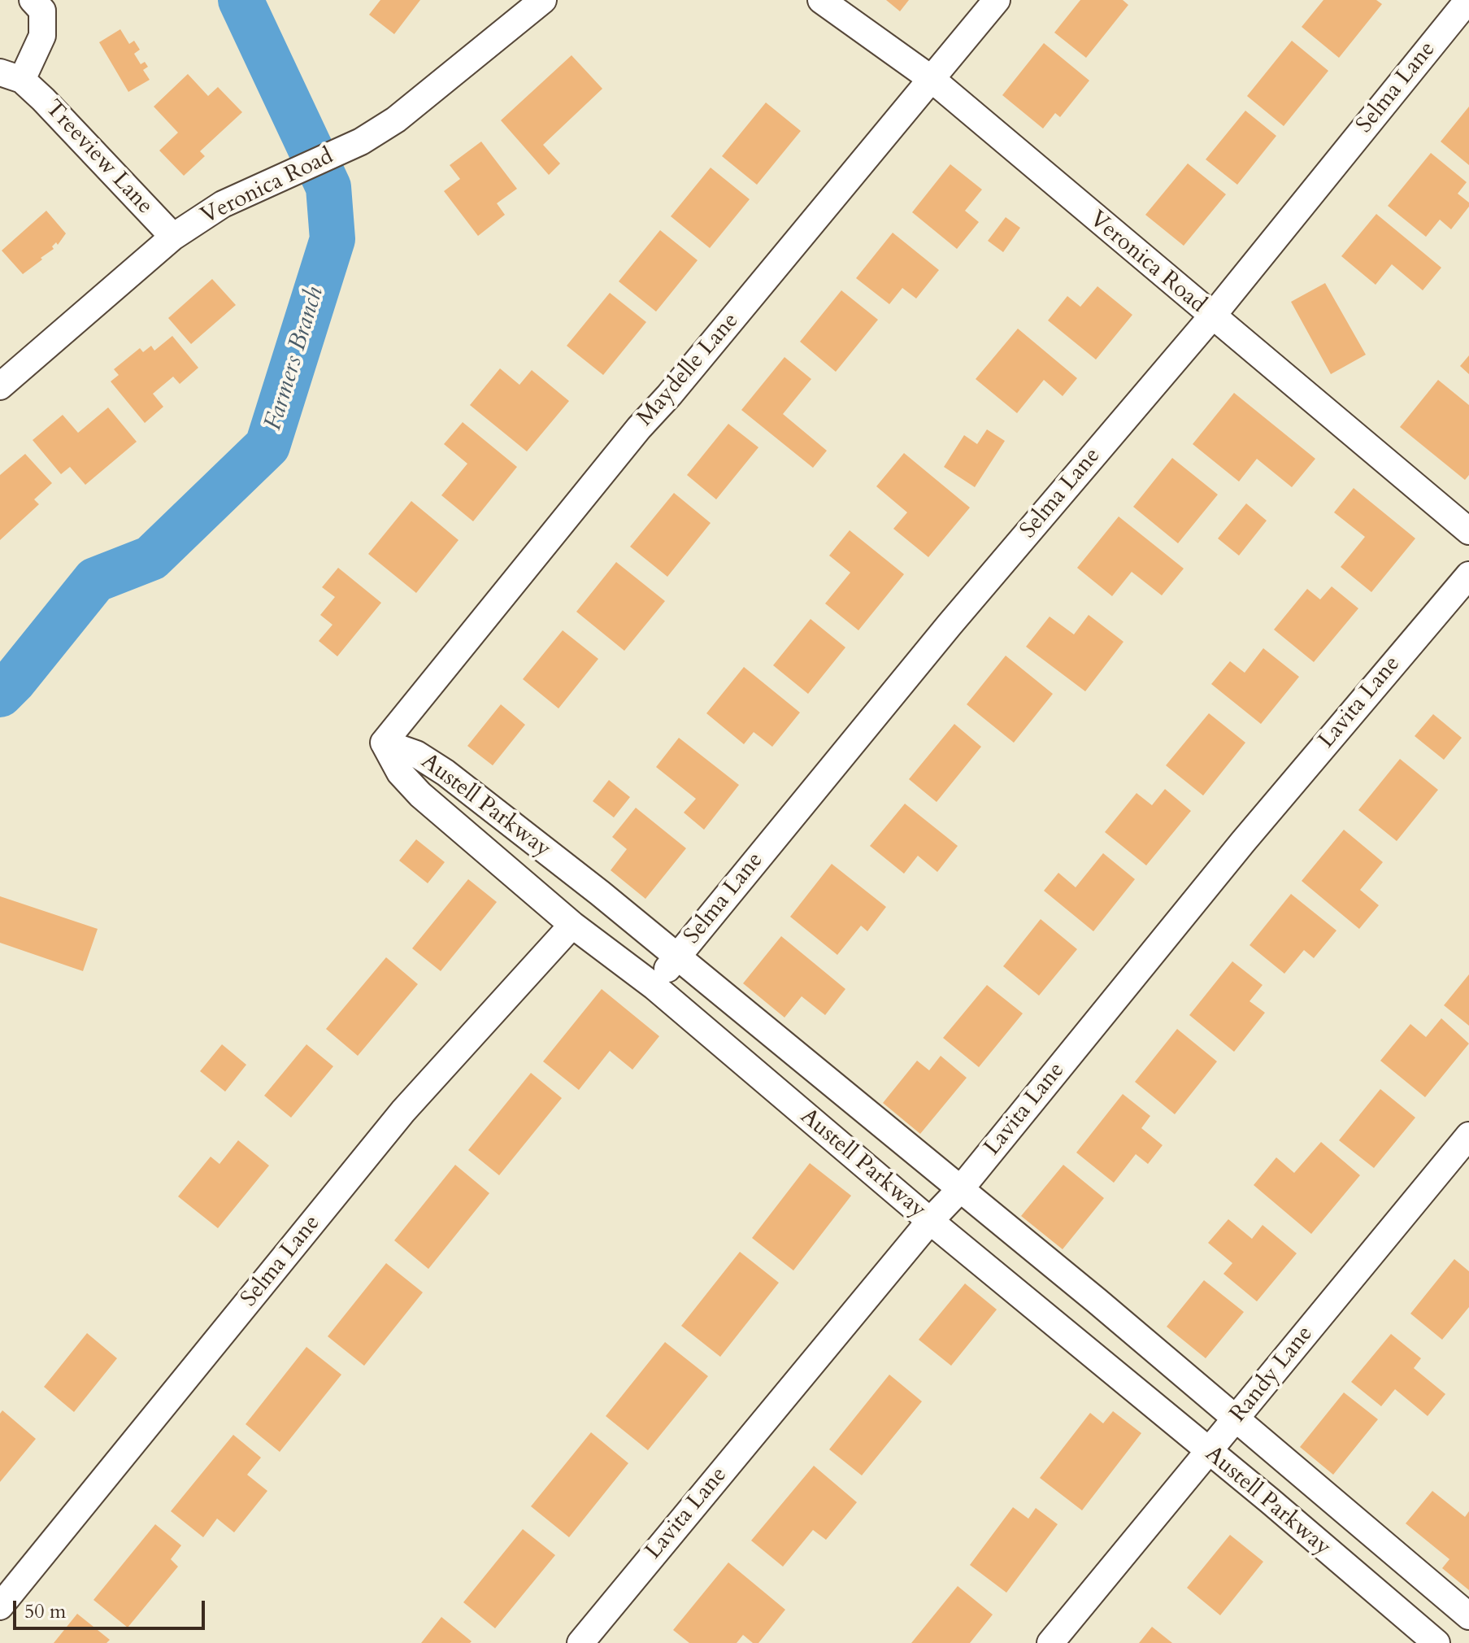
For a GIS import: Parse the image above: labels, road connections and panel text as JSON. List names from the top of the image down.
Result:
{
  "streets": {
    "street": [
      "Selma Lane",
      "Treeview Lane",
      "Veronica Road",
      "Maydelle Lane",
      "Lavita Lane",
      "Austell Parkway",
      "Randy Lane"
    ]
  },
  "crossings": [
    ["Selma Lane", "Veronica Road"],
    ["Selma Lane", "Austell Parkway"],
    ["Treeview Lane", "Veronica Road"],
    ["Veronica Road", "Maydelle Lane"],
    ["Maydelle Lane", "Austell Parkway"],
    ["Lavita Lane", "Austell Parkway"],
    ["Austell Parkway", "Randy Lane"]
  ],
  "water": ["Farmers Branch"],
  "scale_bar": "50 m"
}
